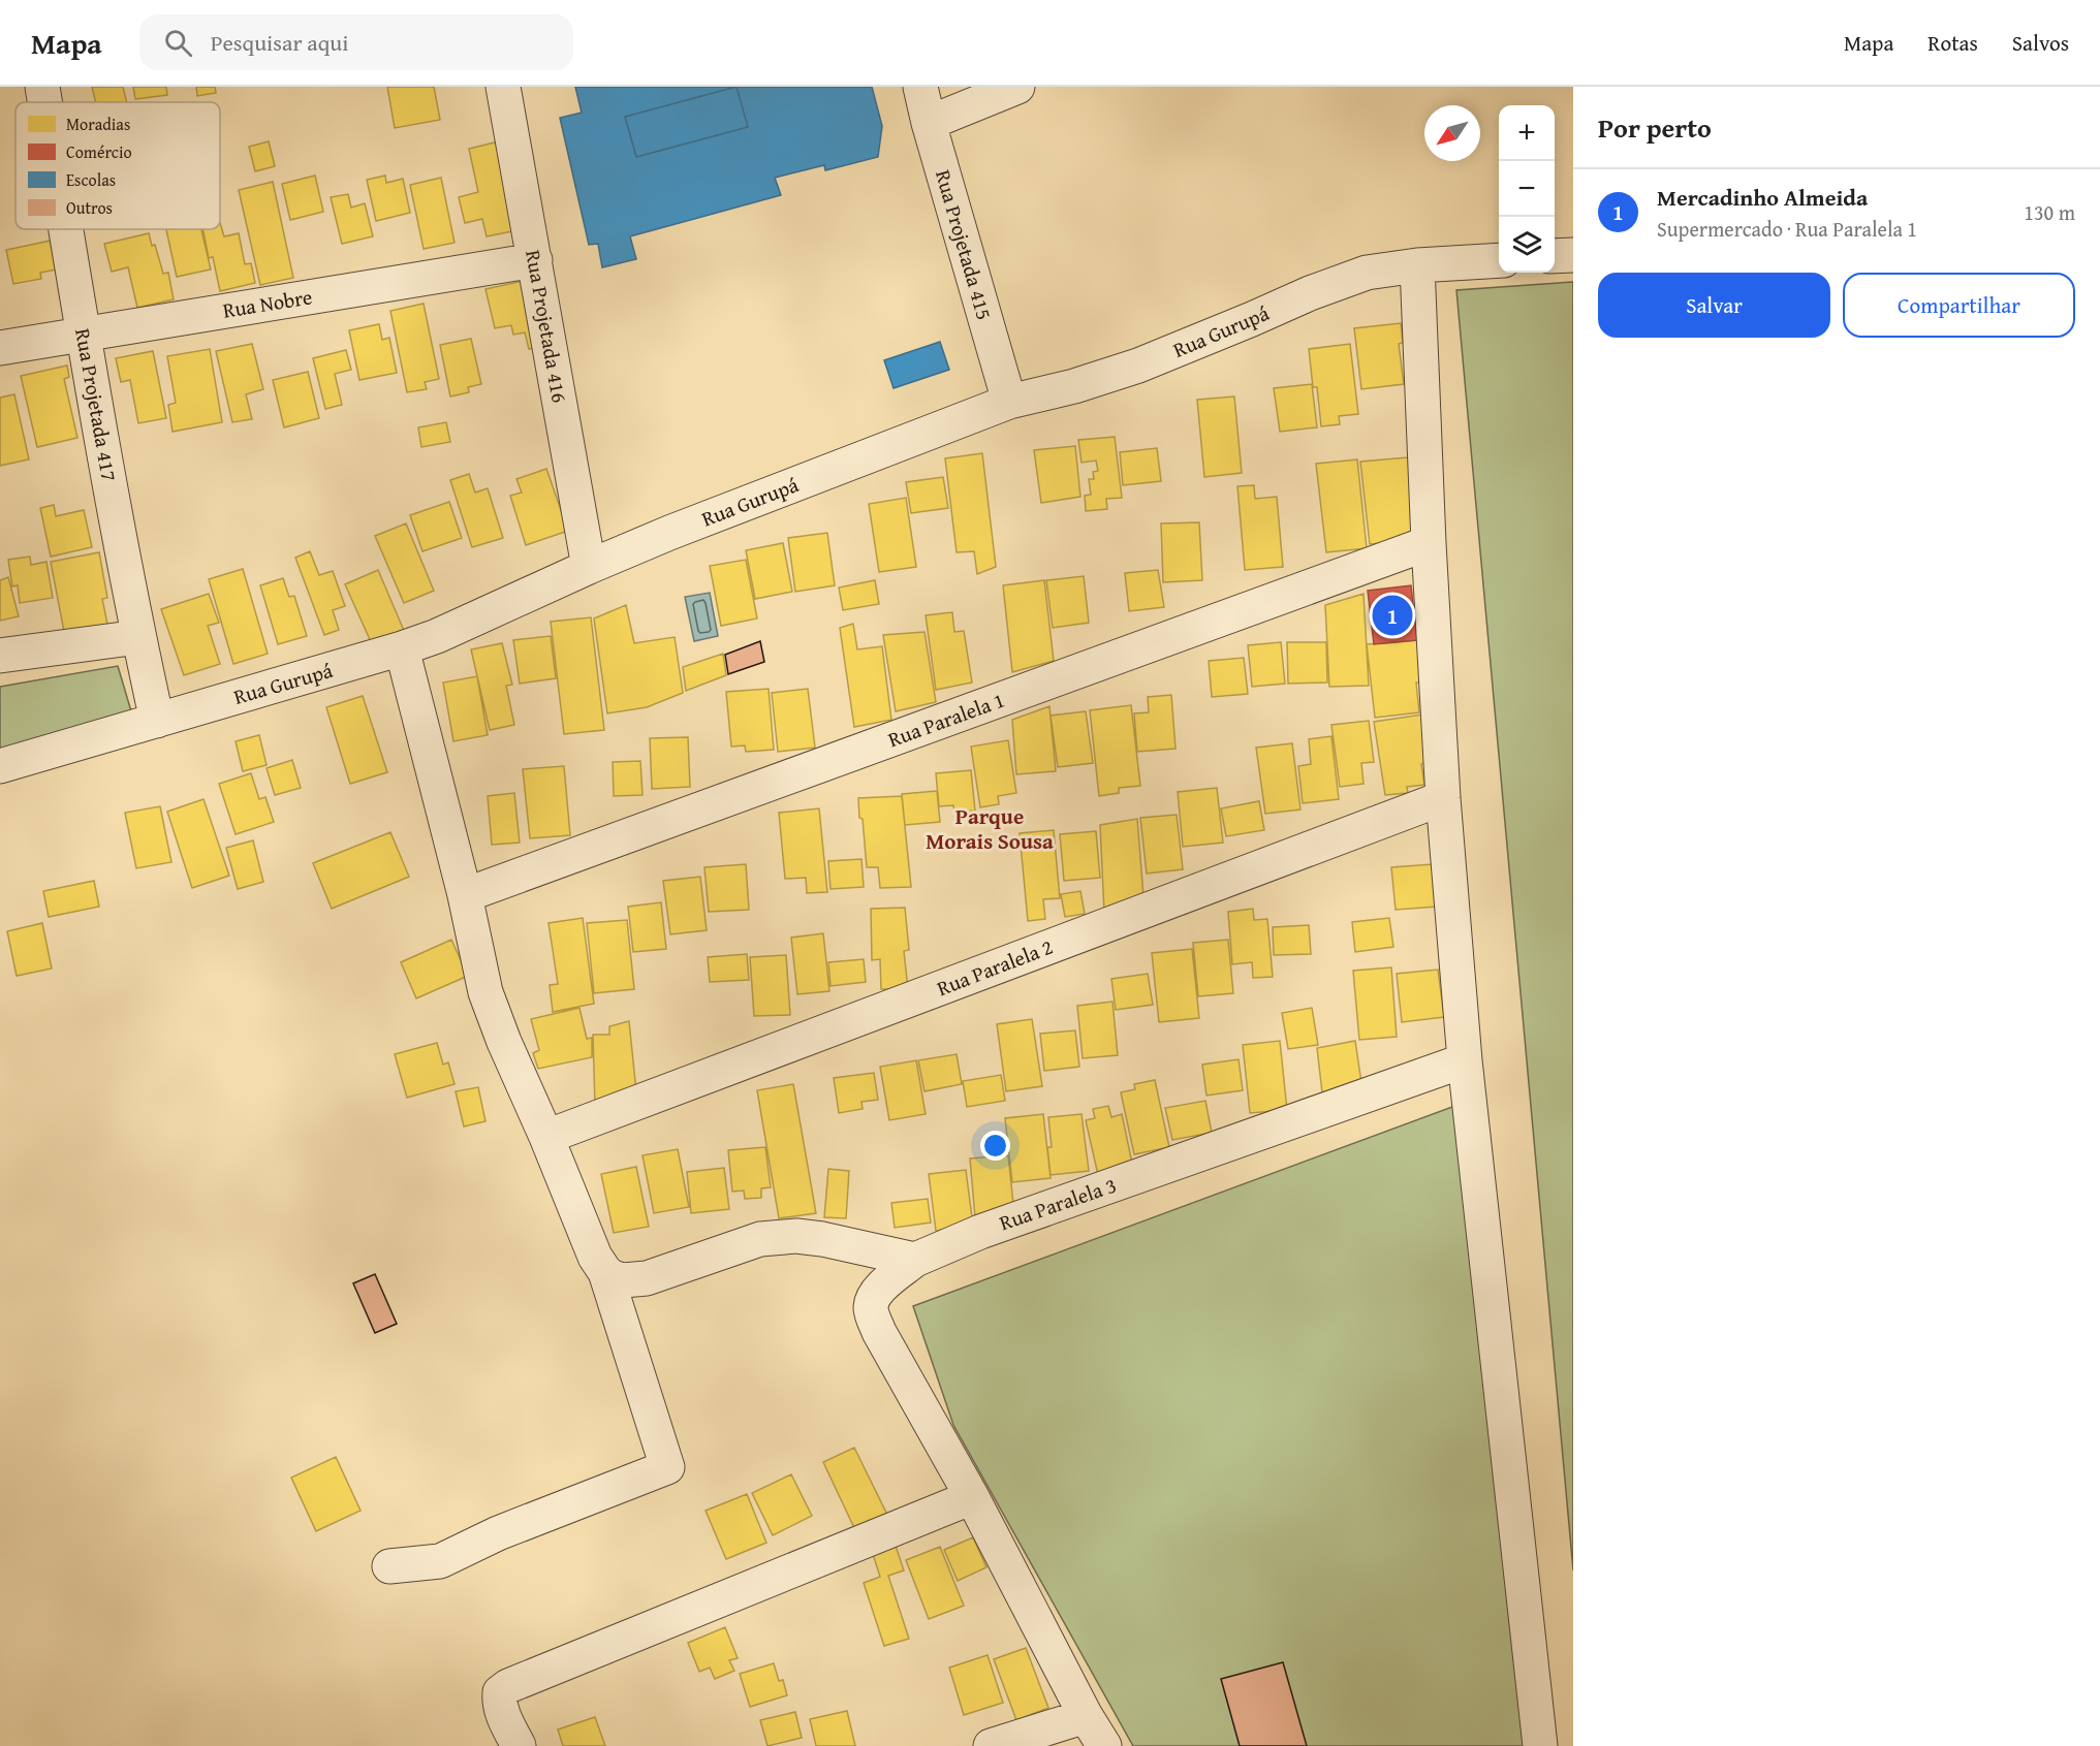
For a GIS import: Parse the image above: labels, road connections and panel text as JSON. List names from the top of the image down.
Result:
{
  "streets": {
    "street": [
      "Rua Projetada 415",
      "Rua Nobre",
      "Rua Projetada 416",
      "Rua Gurupá",
      "Rua Projetada 417",
      "Rua Paralela 1",
      "Rua Paralela 2",
      "Rua Paralela 3"
    ]
  },
  "crossings": [
    ["Rua Projetada 415", "Rua Gurupá"],
    ["Rua Nobre", "Rua Projetada 416"],
    ["Rua Nobre", "Rua Projetada 417"],
    ["Rua Projetada 416", "Rua Gurupá"],
    ["Rua Gurupá", "Rua Projetada 417"]
  ],
  "districts": ["Parque Morais Sousa"],
  "legend": [
    "Moradias",
    "Comércio",
    "Escolas",
    "Outros"
  ],
  "north": "bottom left",
  "page": {
    "header": "Mapa",
    "search": "Pesquisar aqui",
    "nav": ["Mapa", "Rotas", "Salvos"],
    "heading": "Por perto",
    "map_buttons": ["+", "−"],
    "list": [
      {
        "mark": "1",
        "name": "Mercadinho Almeida",
        "note": "Supermercado · Rua Paralela 1",
        "value": "130 m"
      }
    ],
    "buttons": ["Salvar", "Compartilhar"],
    "pins": "1"
  }
}
